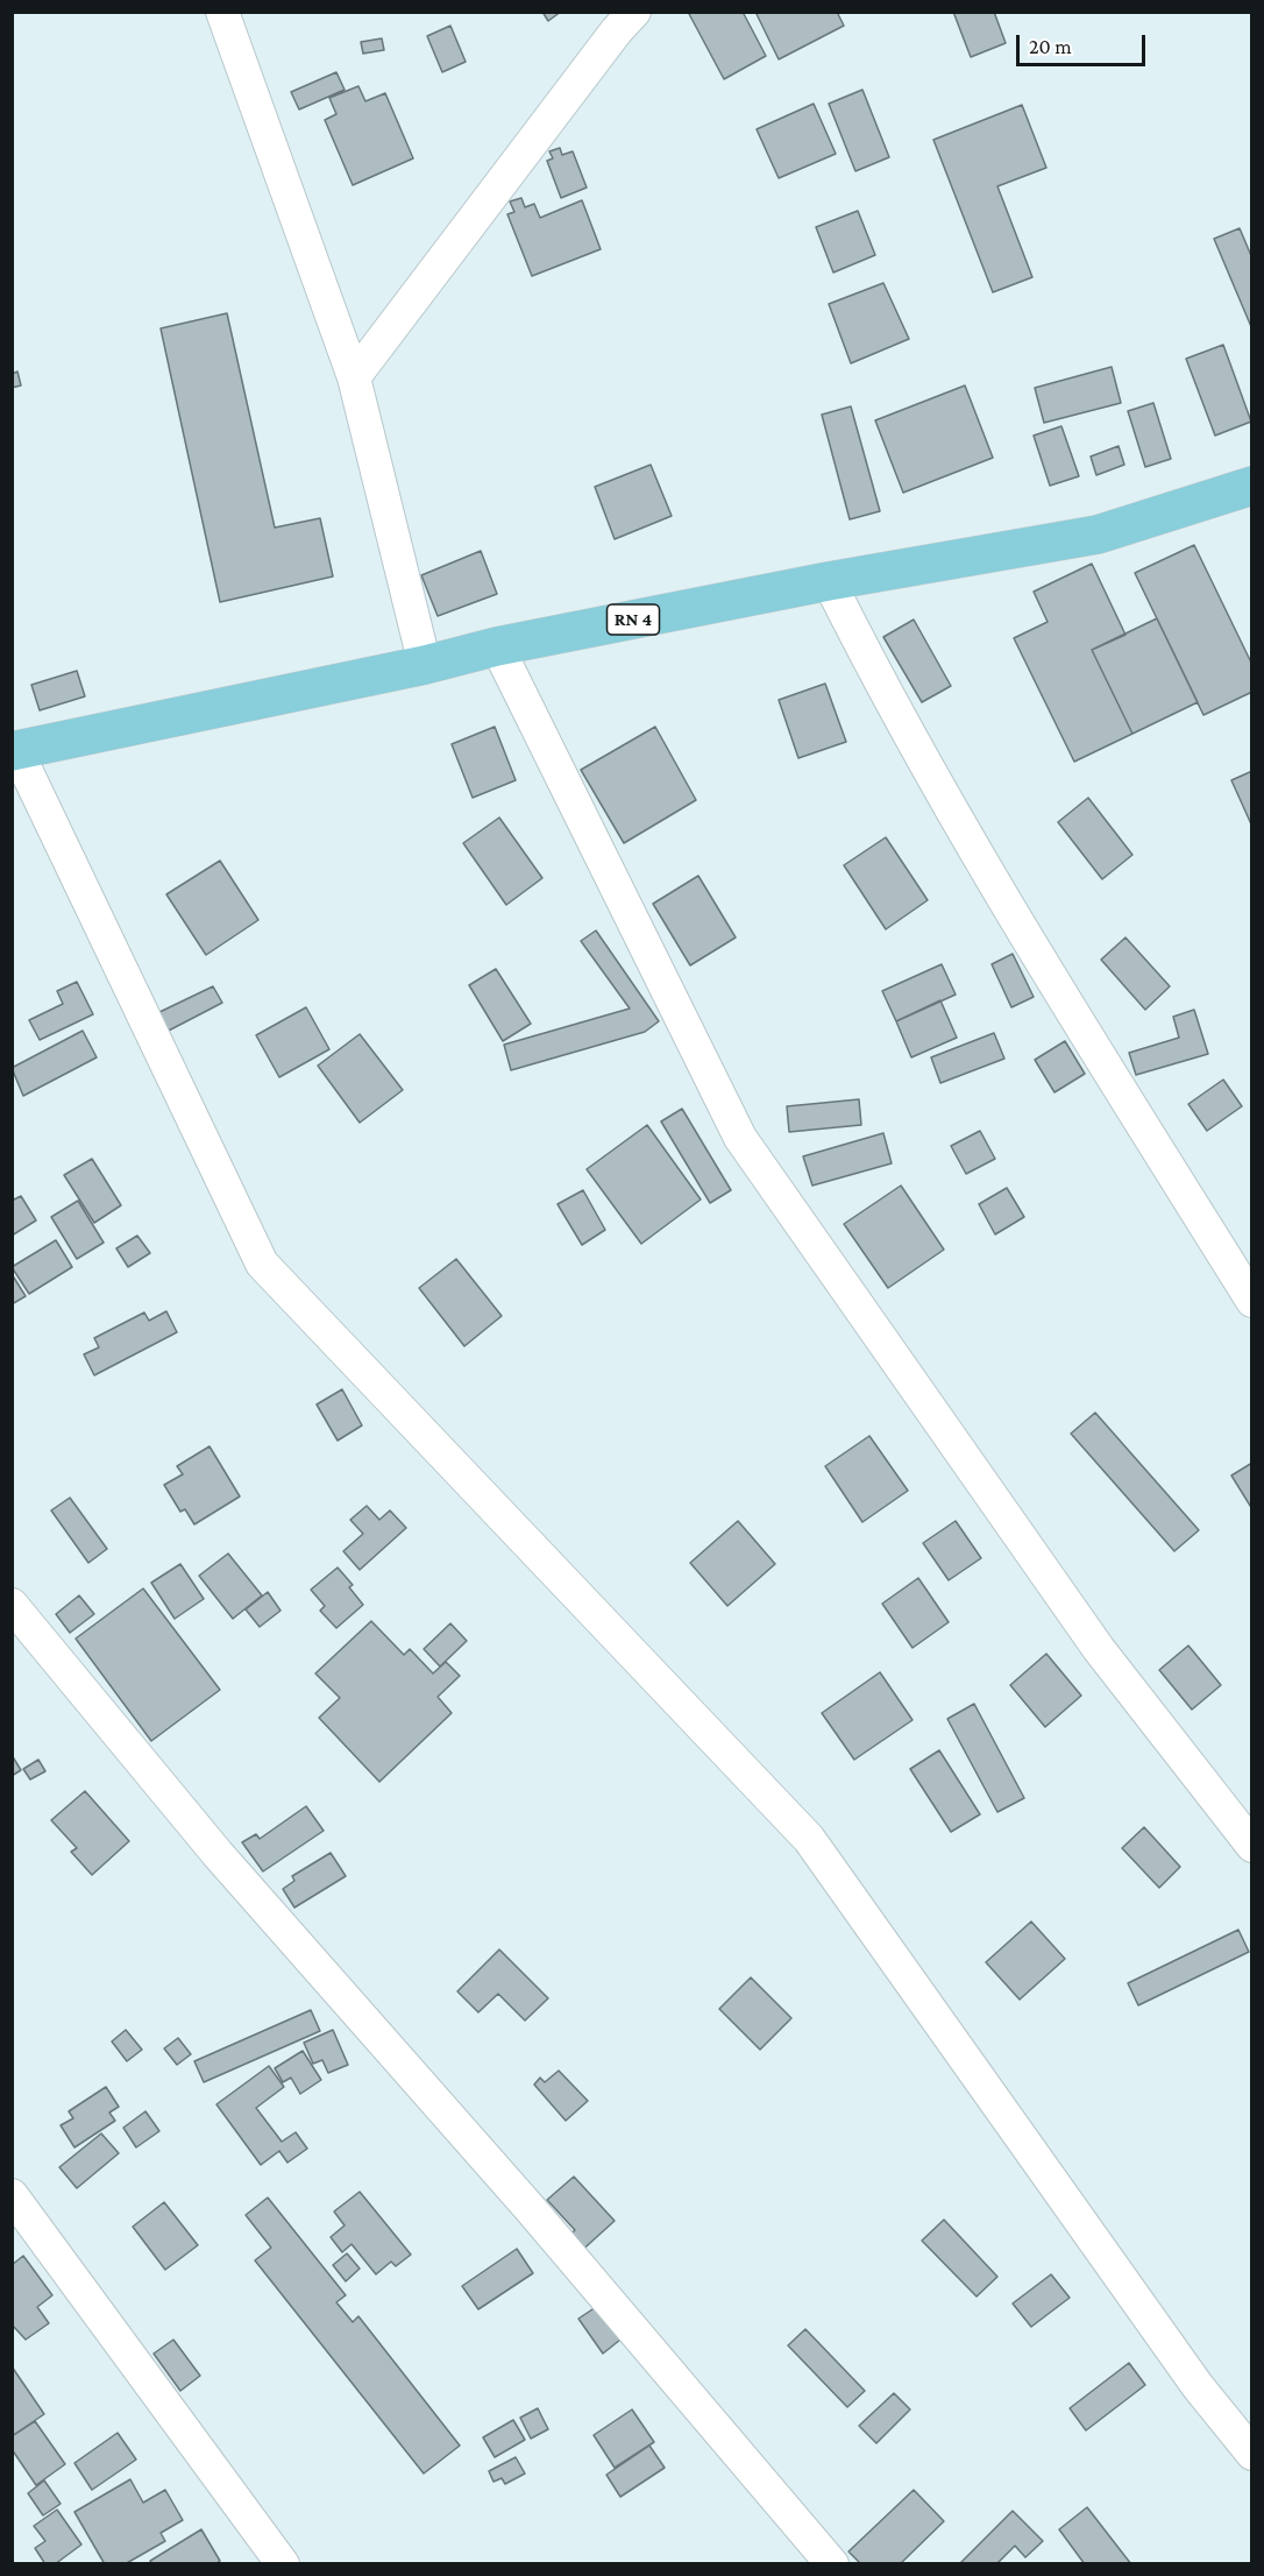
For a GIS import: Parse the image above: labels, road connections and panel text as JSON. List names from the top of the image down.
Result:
{
  "streets": {
    "main road": ["RN 4"]
  },
  "scale_bar": "20 m"
}
